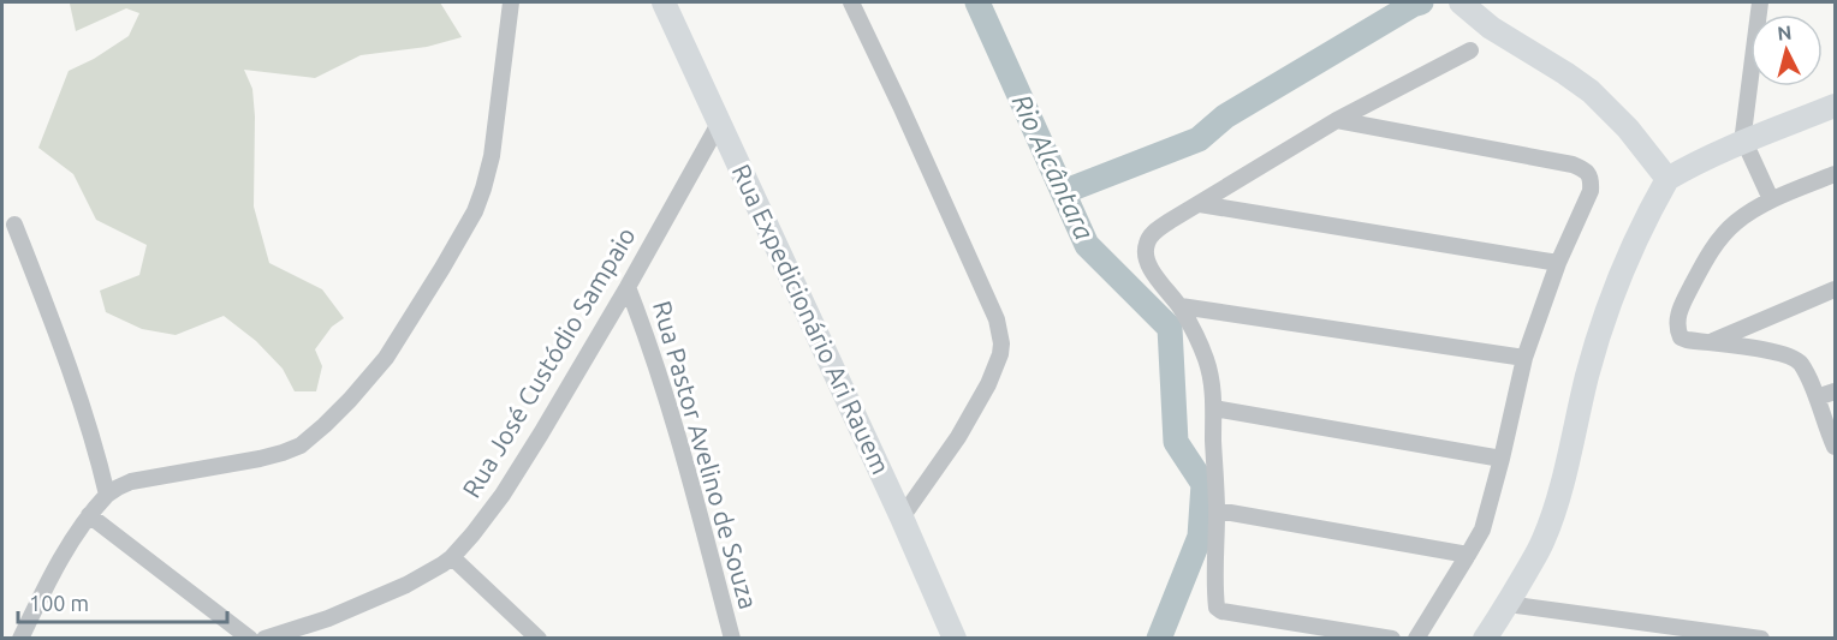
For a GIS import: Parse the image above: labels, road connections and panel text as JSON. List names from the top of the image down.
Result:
{
  "streets": {
    "street": ["Rua Expedicionário Ari Rauem", "Rua José Custódio Sampaio", "Rua Pastor Avelino de Souza"]
  },
  "crossings": [
    ["Rua Expedicionário Ari Rauem", "Rua José Custódio Sampaio"],
    ["Rua José Custódio Sampaio", "Rua Pastor Avelino de Souza"]
  ],
  "water": ["Rio Alcântara"],
  "scale_bar": "100 m",
  "north": "top"
}
